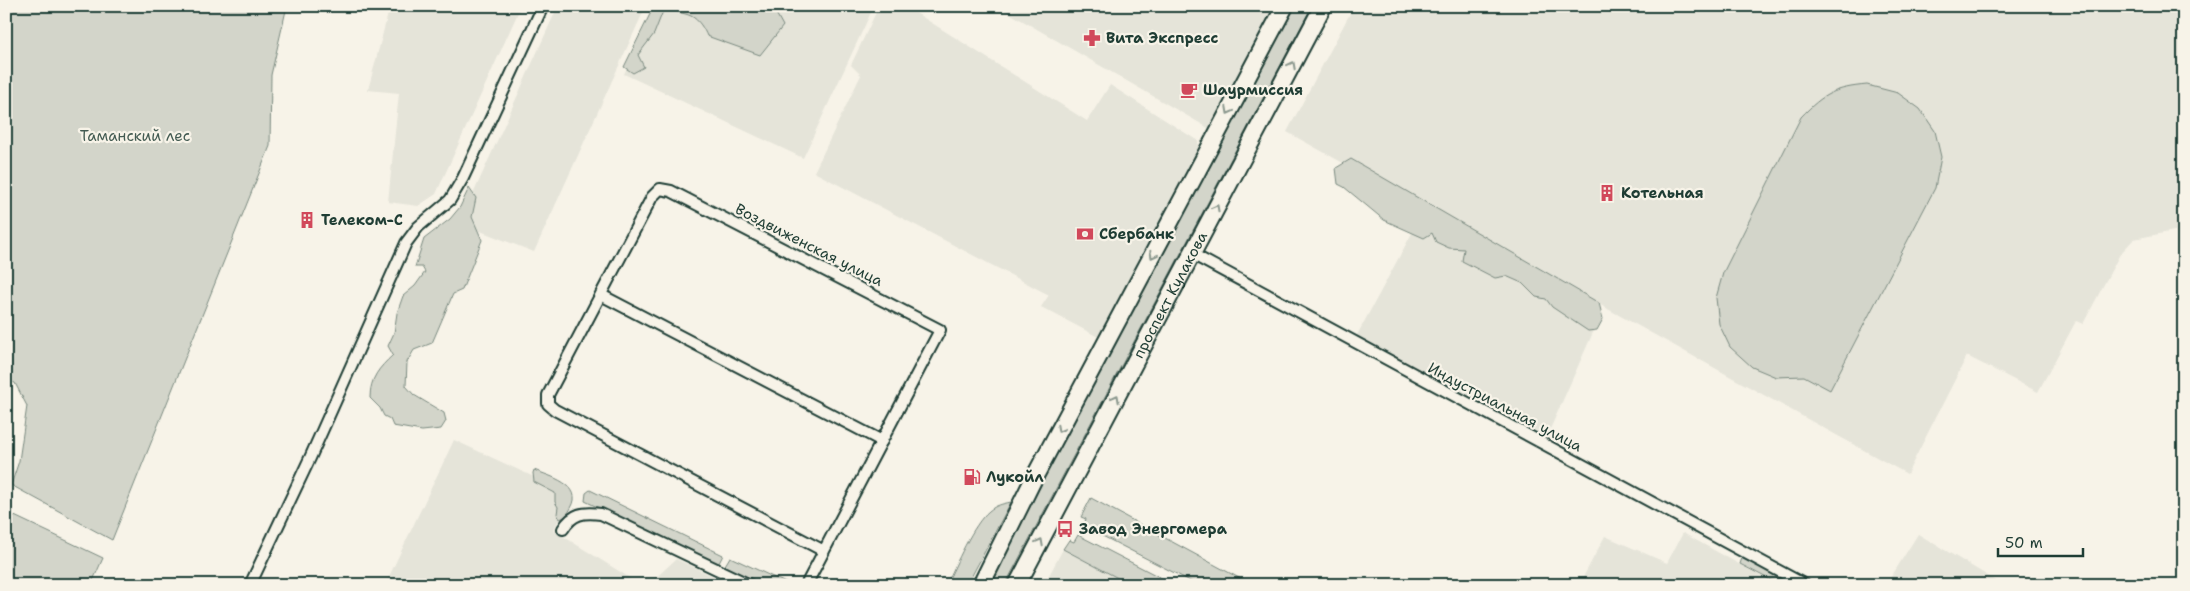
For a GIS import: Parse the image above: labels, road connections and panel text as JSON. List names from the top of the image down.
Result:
{
  "streets": {
    "main road": ["проспект Кулакова"],
    "street": ["Воздвиженская улица", "Индустриальная улица"]
  },
  "crossings": [
    ["проспект Кулакова", "Индустриальная улица"]
  ],
  "parks": ["Таманский лес"],
  "places": {
    "pharmacy": ["Вита Экспресс"],
    "cafe": ["Шаурмиссия"],
    "building": ["Котельная", "Телеком-С"],
    "bank": ["Сбербанк"],
    "fuel station": ["Лукойл"],
    "bus stop": ["Завод Энергомера"]
  },
  "scale_bar": "50 m"
}
